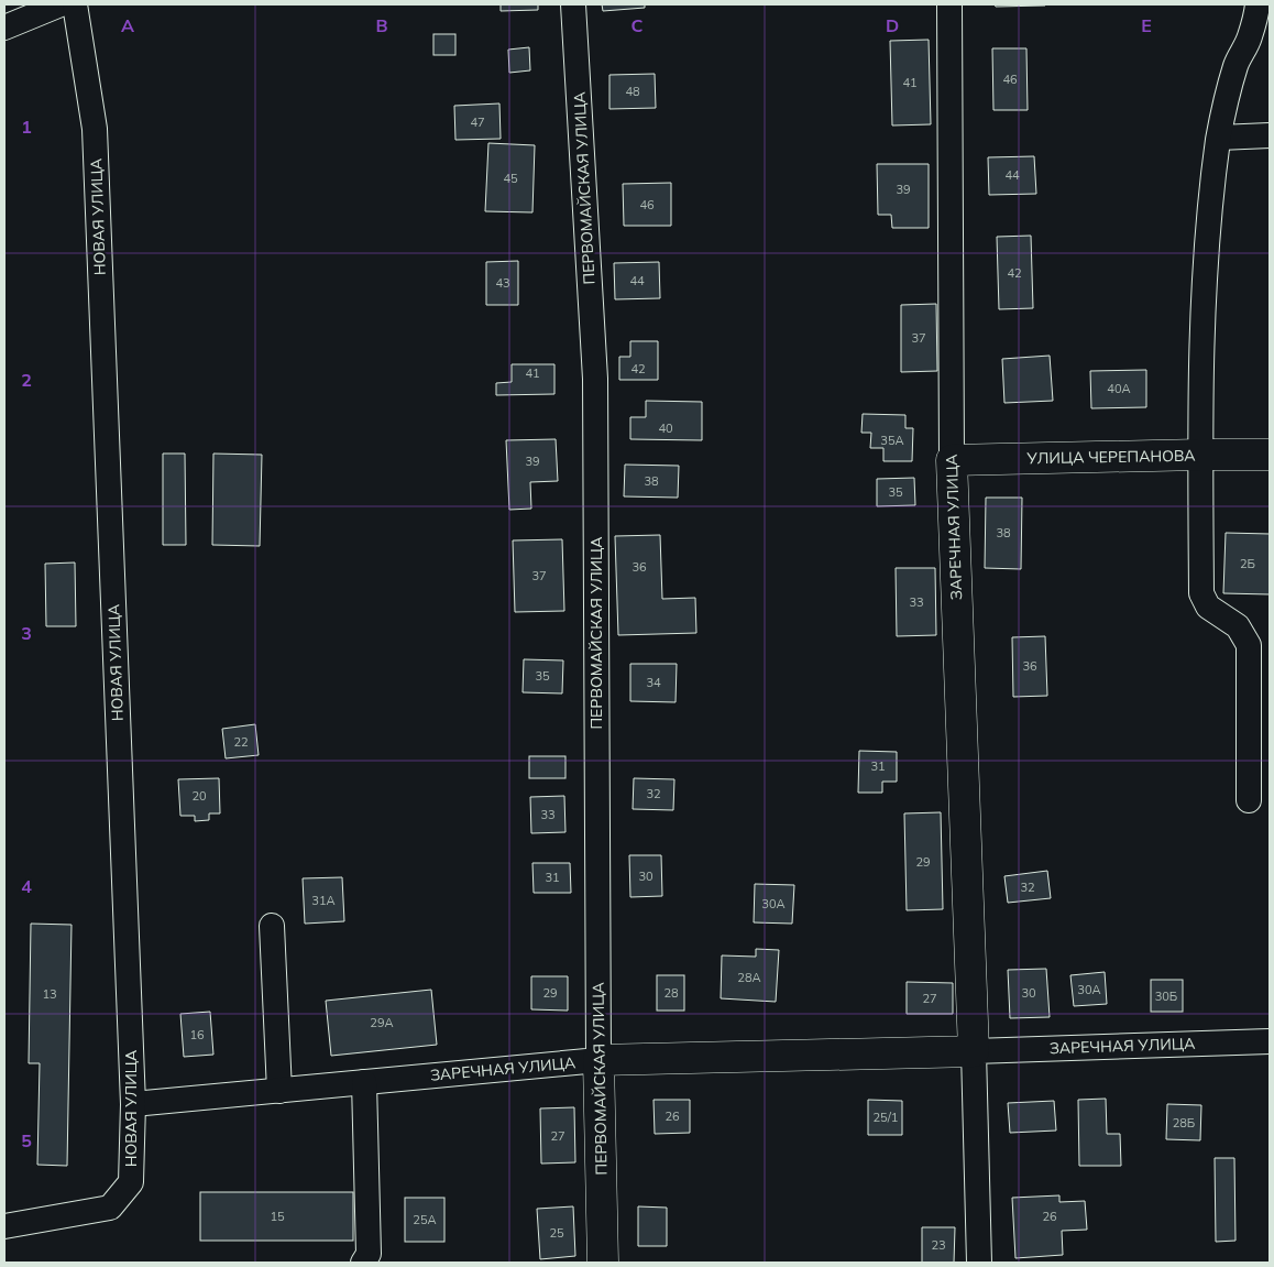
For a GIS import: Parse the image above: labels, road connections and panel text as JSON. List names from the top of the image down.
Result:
{
  "streets": {
    "main road": ["ПЕРВОМАЙСКАЯ УЛИЦА", "УЛИЦА ЧЕРЕПАНОВА", "ЗАРЕЧНАЯ УЛИЦА"],
    "street": ["НОВАЯ УЛИЦА"]
  },
  "crossings": [
    ["ПЕРВОМАЙСКАЯ УЛИЦА", "ЗАРЕЧНАЯ УЛИЦА"],
    ["НОВАЯ УЛИЦА", "ЗАРЕЧНАЯ УЛИЦА"],
    ["УЛИЦА ЧЕРЕПАНОВА", "ЗАРЕЧНАЯ УЛИЦА"]
  ],
  "house_numbers": [
    "46",
    "41",
    "48",
    "47",
    "44",
    "45",
    "39",
    "46",
    "42",
    "44",
    "43",
    "37",
    "42",
    "41",
    "40А",
    "40",
    "35А",
    "39",
    "38",
    "35",
    "38",
    "2Б",
    "36",
    "37",
    "33",
    "36",
    "35",
    "34",
    "22",
    "31",
    "32",
    "20",
    "33",
    "29",
    "30",
    "31",
    "32",
    "31А",
    "30А",
    "28А",
    "30А",
    "29",
    "28",
    "30",
    "13",
    "30Б",
    "27",
    "29А",
    "16",
    "26",
    "25/1",
    "28Б",
    "27",
    "15",
    "26",
    "25А",
    "25",
    "23"
  ],
  "grid": {
    "columns": [
      "A",
      "B",
      "C",
      "D",
      "E"
    ],
    "rows": [
      "1",
      "2",
      "3",
      "4",
      "5"
    ]
  }
}
